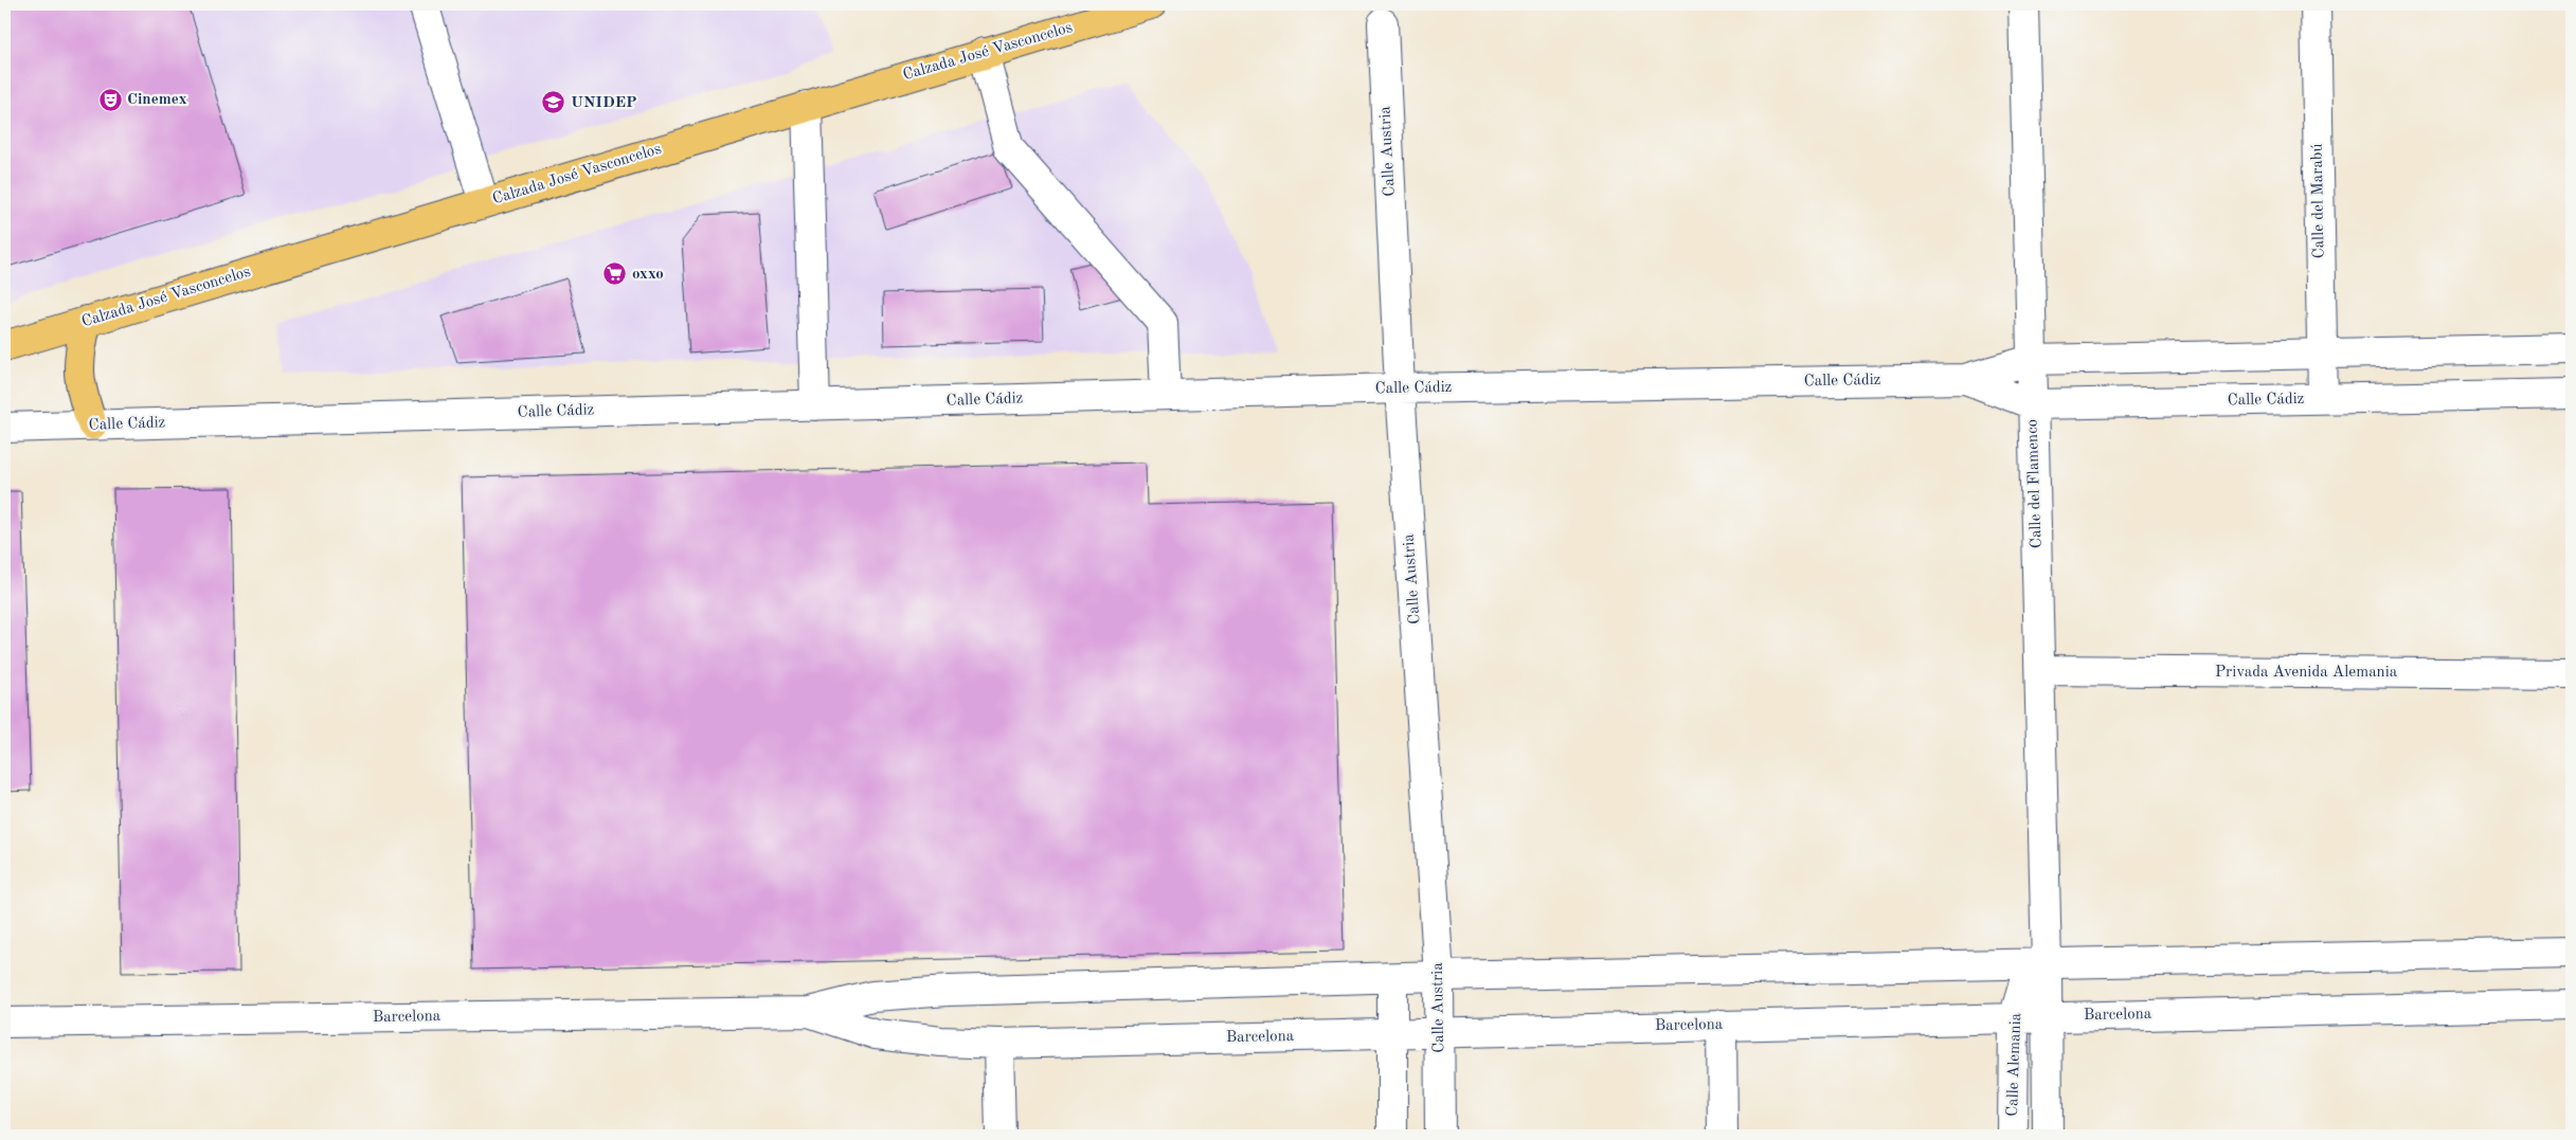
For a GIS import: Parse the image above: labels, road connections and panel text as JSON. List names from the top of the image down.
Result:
{
  "streets": {
    "main road": ["Calzada José Vasconcelos"],
    "street": [
      "Calle Austria",
      "Calle del Marabú",
      "Calle Cádiz",
      "Calle del Flamenco",
      "Privada Avenida Alemania",
      "Barcelona",
      "Calle Alemania"
    ]
  },
  "crossings": [
    ["Calle Austria", "Calle Cádiz"],
    ["Calle Austria", "Barcelona"],
    ["Calle del Marabú", "Calle Cádiz"],
    ["Calle Cádiz", "Calle del Flamenco"],
    ["Calle del Flamenco", "Privada Avenida Alemania"],
    ["Calle del Flamenco", "Barcelona"],
    ["Calle del Flamenco", "Calle Alemania"],
    ["Barcelona", "Calle Alemania"]
  ],
  "places": {
    "theatre": ["Cinemex"],
    "school or university": ["UNIDEP"],
    "supermarket": ["oxxo"]
  }
}
